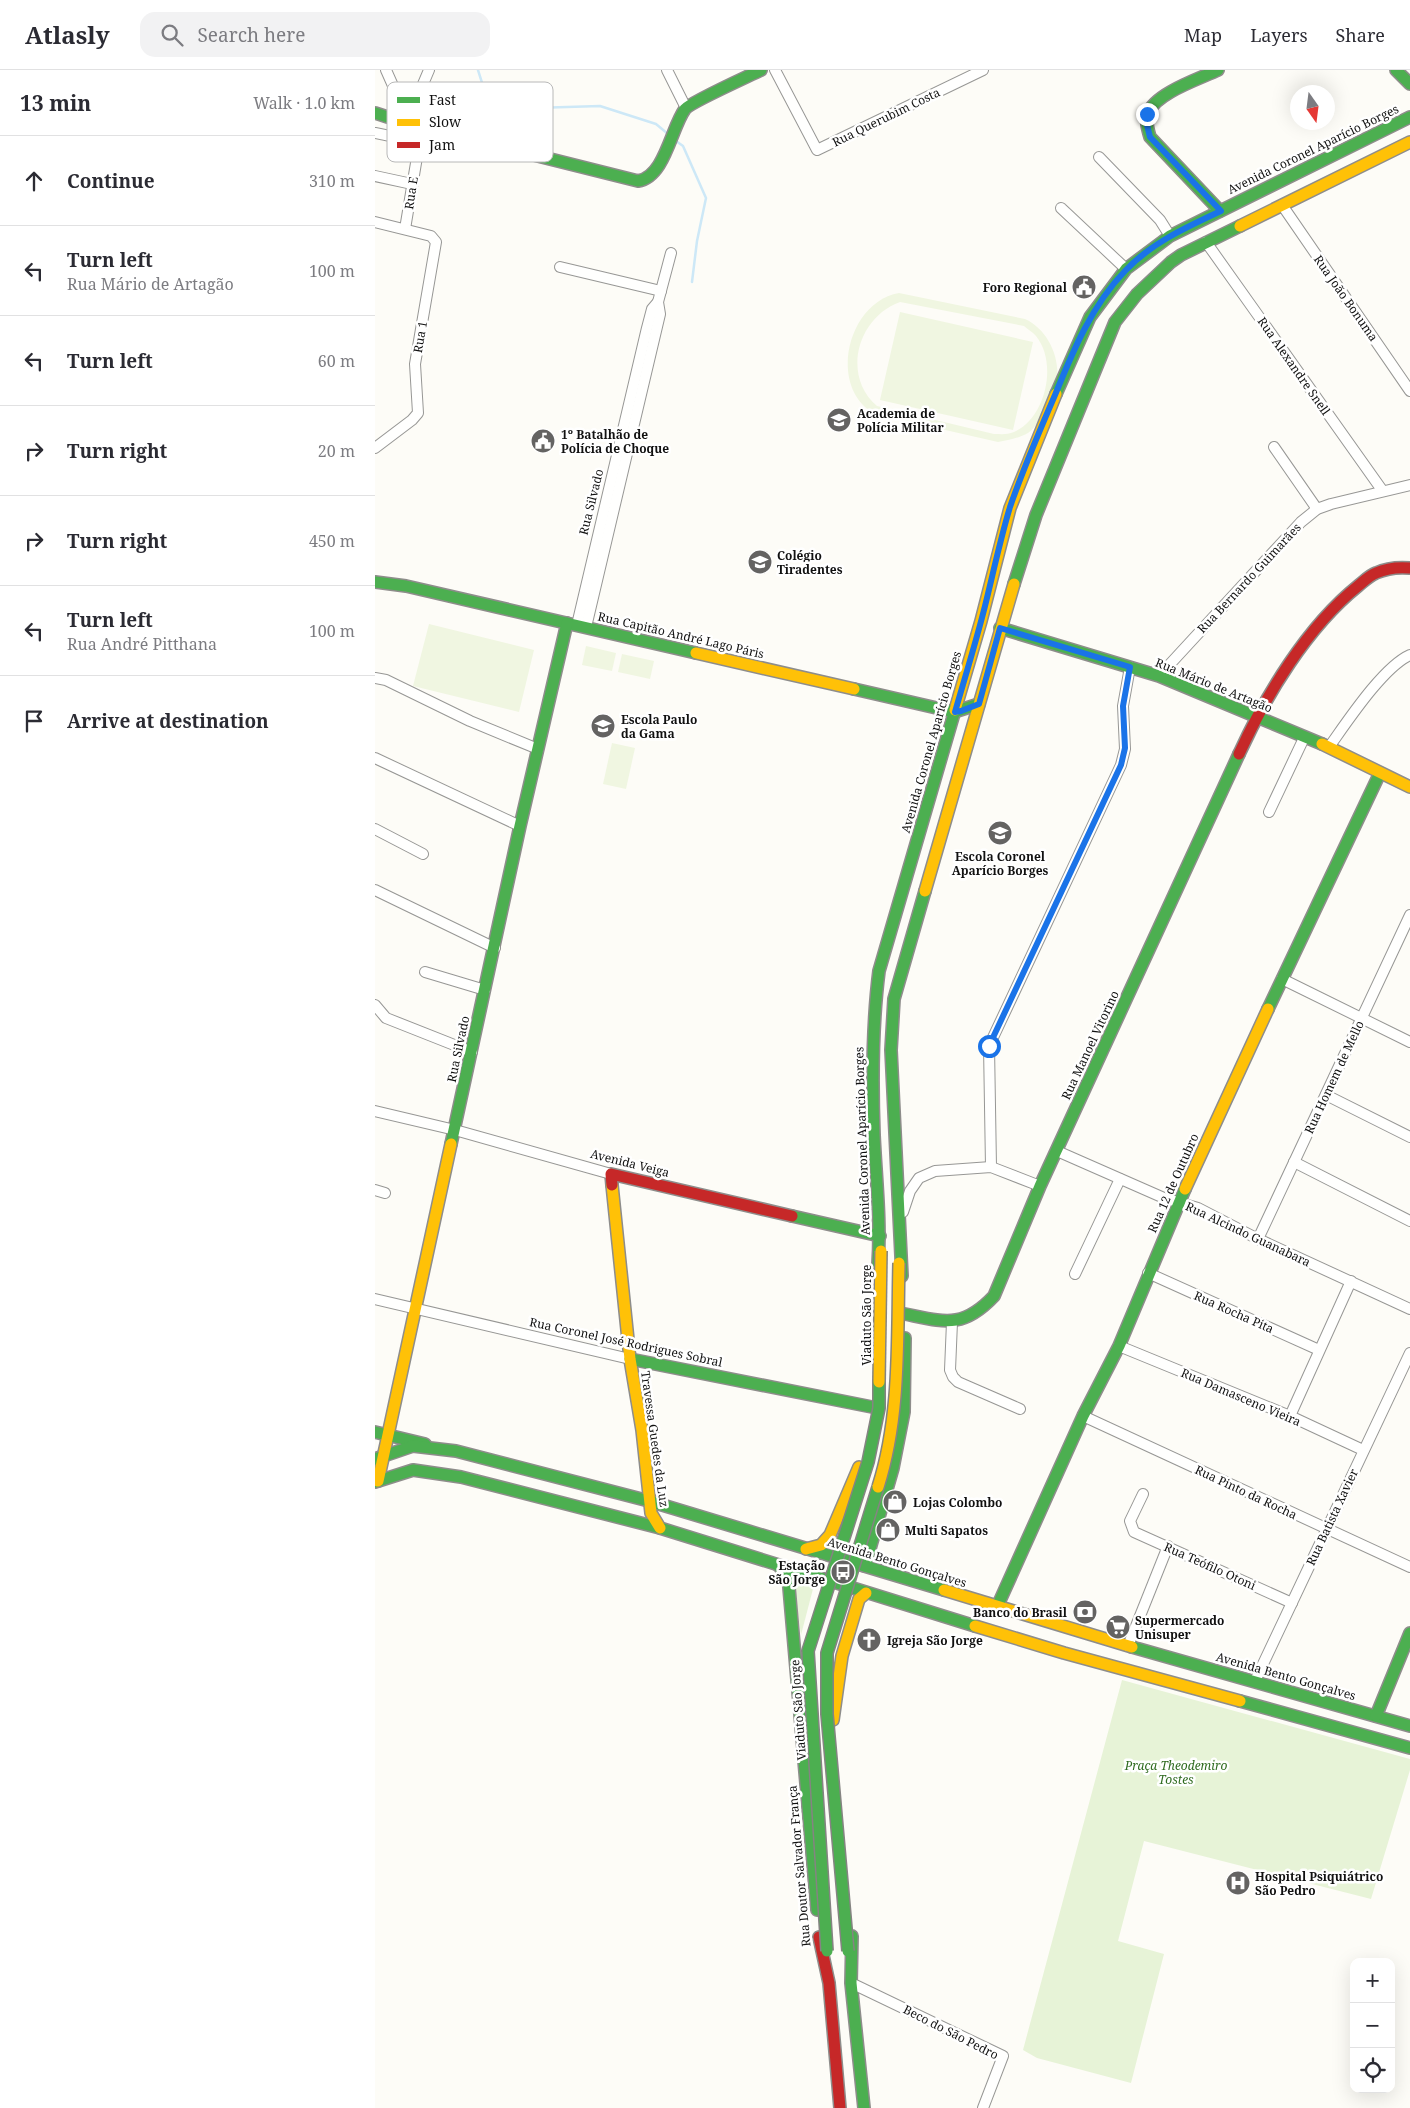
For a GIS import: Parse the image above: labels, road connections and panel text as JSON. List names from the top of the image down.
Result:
{
  "streets": {
    "main road": [
      "Avenida Coronel Aparício Borges",
      "Rua Silvado",
      "Rua Capitão André Lago Páris",
      "Rua Mário de Artagão",
      "Rua Manoel Vitorino",
      "Avenida Veiga",
      "Rua 12 de Outubro",
      "Viaduto São Jorge",
      "Rua Coronel José Rodrigues Sobral",
      "Travessa Guedes da Luz",
      "Avenida Bento Gonçalves",
      "Rua Doutor Salvador França"
    ],
    "street": [
      "Rua Querubim Costa",
      "Rua E",
      "Rua João Bonuma",
      "Rua 1",
      "Rua Alexandre Snell",
      "Rua Bernardo Guimarães",
      "Rua Homem de Mello",
      "Rua Alcindo Guanabara",
      "Rua Rocha Pita",
      "Rua Damasceno Vieira",
      "Rua Pinto da Rocha",
      "Rua Batista Xavier",
      "Rua Teófilo Otoni",
      "Beco do São Pedro"
    ]
  },
  "crossings": [
    ["Avenida Coronel Aparício Borges", "Rua Capitão André Lago Páris"],
    ["Avenida Coronel Aparício Borges", "Avenida Veiga"],
    ["Avenida Coronel Aparício Borges", "Viaduto São Jorge"],
    ["Avenida Coronel Aparício Borges", "Rua Coronel José Rodrigues Sobral"],
    ["Avenida Coronel Aparício Borges", "Avenida Bento Gonçalves"],
    ["Rua E", "Rua 1"],
    ["Rua Alexandre Snell", "Rua Bernardo Guimarães"],
    ["Rua Silvado", "Rua Capitão André Lago Páris"],
    ["Rua Silvado", "Avenida Veiga"],
    ["Rua Silvado", "Rua Coronel José Rodrigues Sobral"],
    ["Rua Silvado", "Avenida Bento Gonçalves"],
    ["Rua Bernardo Guimarães", "Rua Mário de Artagão"],
    ["Rua Mário de Artagão", "Rua Manoel Vitorino"],
    ["Rua Mário de Artagão", "Rua 12 de Outubro"],
    ["Rua Manoel Vitorino", "Rua Alcindo Guanabara"],
    ["Rua Homem de Mello", "Rua Alcindo Guanabara"],
    ["Avenida Veiga", "Viaduto São Jorge"],
    ["Avenida Veiga", "Travessa Guedes da Luz"],
    ["Rua 12 de Outubro", "Rua Alcindo Guanabara"],
    ["Rua 12 de Outubro", "Rua Rocha Pita"],
    ["Rua 12 de Outubro", "Rua Damasceno Vieira"],
    ["Rua 12 de Outubro", "Rua Pinto da Rocha"],
    ["Rua 12 de Outubro", "Avenida Bento Gonçalves"],
    ["Viaduto São Jorge", "Rua Doutor Salvador França"],
    ["Rua Coronel José Rodrigues Sobral", "Travessa Guedes da Luz"],
    ["Rua Damasceno Vieira", "Rua Batista Xavier"],
    ["Travessa Guedes da Luz", "Avenida Bento Gonçalves"],
    ["Rua Pinto da Rocha", "Rua Batista Xavier"],
    ["Rua Batista Xavier", "Avenida Bento Gonçalves"],
    ["Rua Batista Xavier", "Rua Teófilo Otoni"]
  ],
  "parks": ["Praça Theodemiro Tostes"],
  "places": {
    "public building": ["Foro Regional", "1º Batalhão de Polícia de Choque"],
    "school or university": [
      "Academia de Polícia Militar",
      "Colégio Tiradentes",
      "Escola Paulo da Gama",
      "Escola Coronel Aparício Borges"
    ],
    "shop": ["Lojas Colombo", "Multi Sapatos"],
    "bus stop": ["Estação São Jorge"],
    "bank": ["Banco do Brasil"],
    "supermarket": ["Supermercado Unisuper"],
    "church": ["Igreja São Jorge"],
    "hospital": ["Hospital Psiquiátrico São Pedro"]
  },
  "legend": ["Fast", "Slow", "Jam"],
  "north": "bottom",
  "page": {
    "header": "Atlasly",
    "search": "Search here",
    "nav": ["Map", "Layers", "Share"],
    "heading": ["13 min", "Walk · 1.0 km"],
    "list": [
      ["Continue", "310 m"],
      ["Turn left", "Rua Mário de Artagão", "100 m"],
      ["Turn left", "60 m"],
      ["Turn right", "20 m"],
      ["Turn right", "450 m"],
      ["Turn left", "Rua André Pitthana", "100 m"],
      "Arrive at destination"
    ],
    "map_buttons": ["+", "−"]
  }
}
